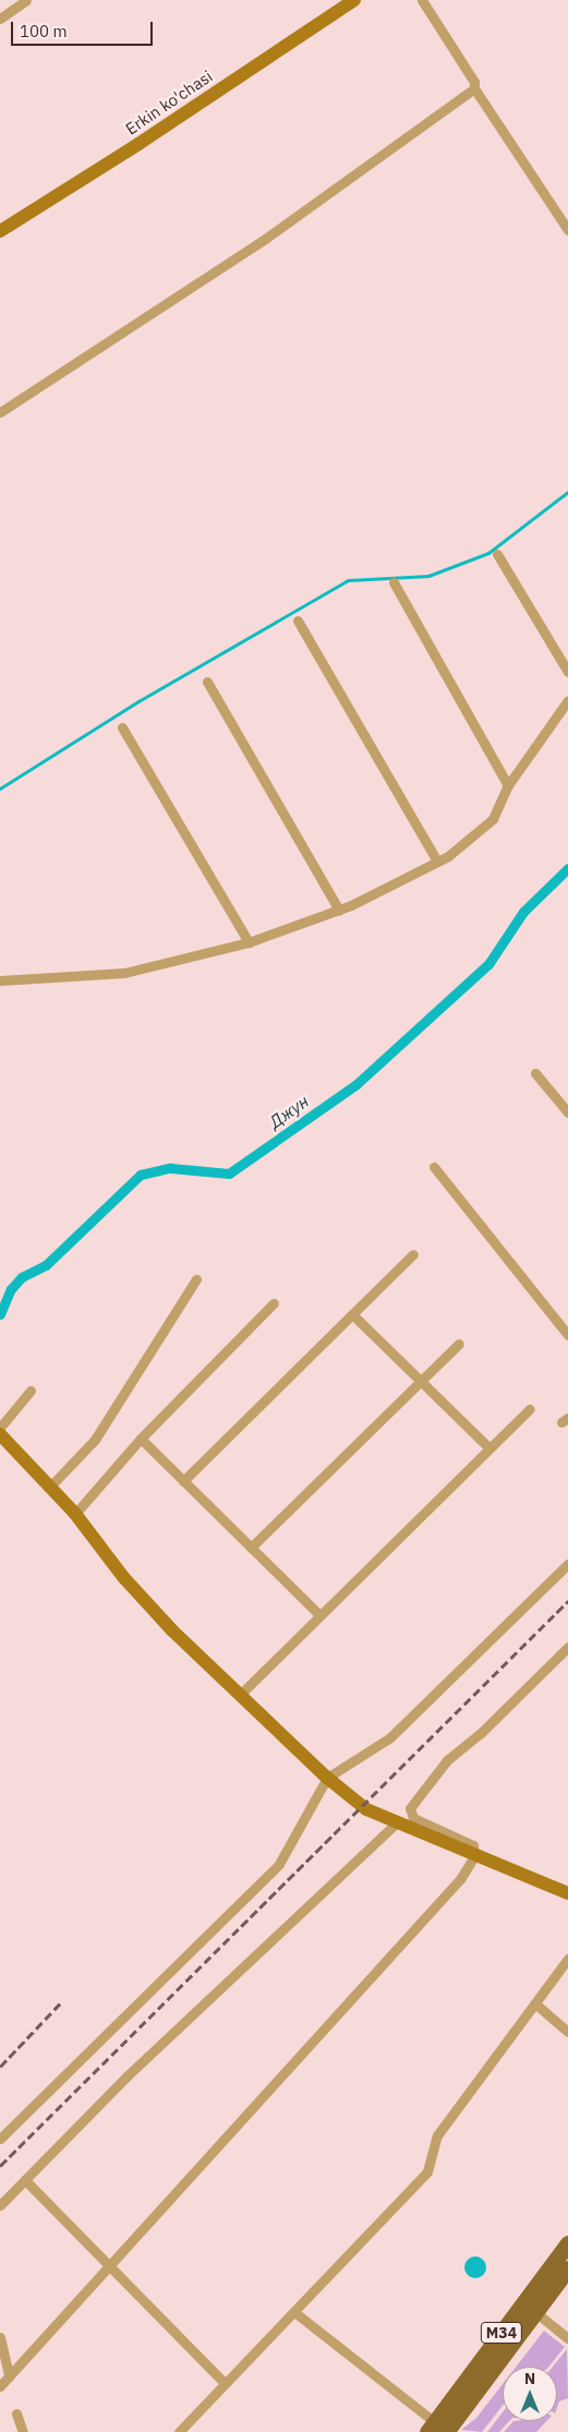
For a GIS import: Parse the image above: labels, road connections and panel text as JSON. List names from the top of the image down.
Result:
{
  "streets": {
    "main road": ["Erkin ko'chasi", "M34"]
  },
  "water": ["Джун"],
  "scale_bar": "100 m",
  "north": "top"
}
